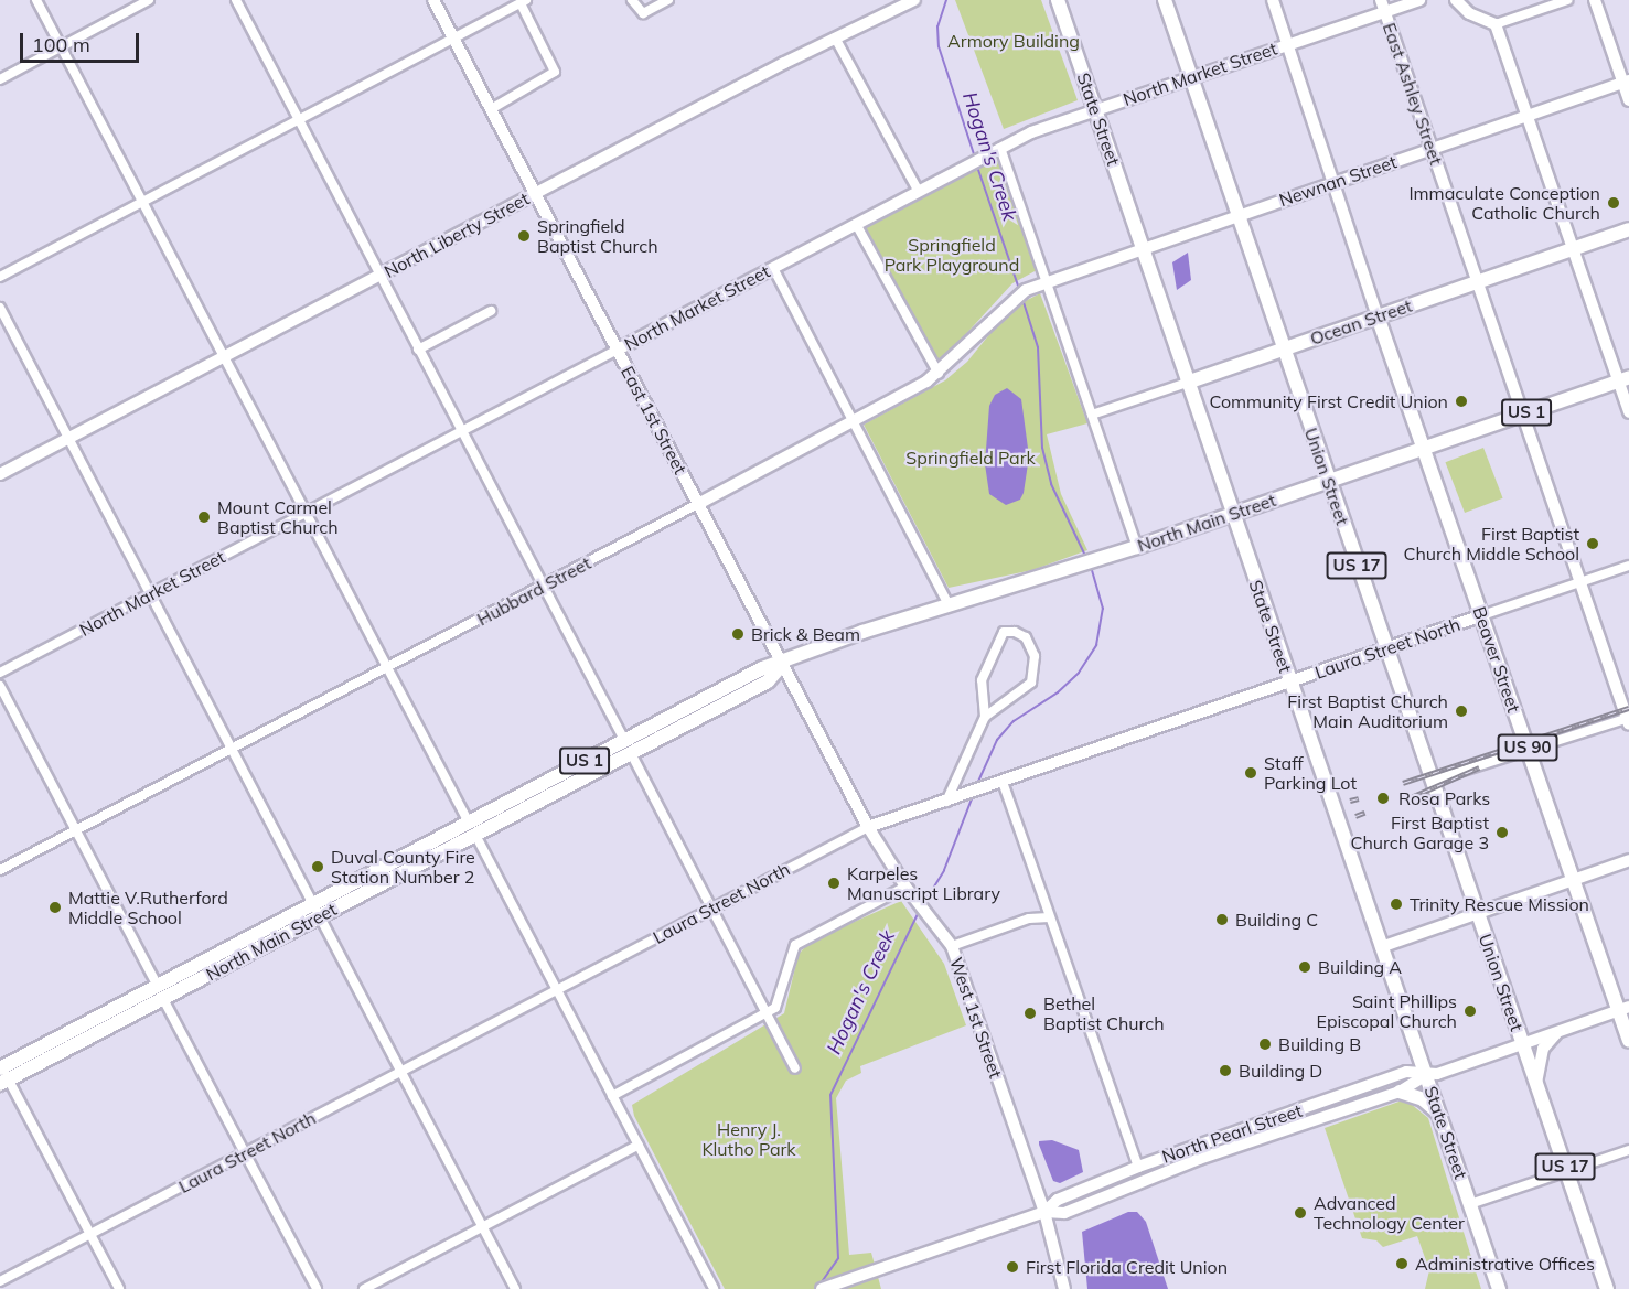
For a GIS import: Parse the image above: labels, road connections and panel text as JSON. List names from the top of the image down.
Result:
{
  "streets": {
    "main road": [
      "State Street",
      "Ocean Street",
      "US 1",
      "Union Street",
      "North Main Street",
      "US 17",
      "Beaver Street",
      "US 90"
    ],
    "street": [
      "North Market Street",
      "East Ashley Street",
      "Newnan Street",
      "North Liberty Street",
      "East 1st Street",
      "Hubbard Street",
      "Laura Street North",
      "West 1st Street",
      "North Pearl Street"
    ]
  },
  "crossings": [
    ["North Market Street", "East Ashley Street"],
    ["North Market Street", "State Street"],
    ["North Market Street", "East 1st Street"],
    ["North Market Street", "Union Street"],
    ["East Ashley Street", "Newnan Street"],
    ["East Ashley Street", "Ocean Street"],
    ["East Ashley Street", "North Main Street"],
    ["State Street", "Newnan Street"],
    ["State Street", "Ocean Street"],
    ["State Street", "North Main Street"],
    ["State Street", "Laura Street North"],
    ["State Street", "North Pearl Street"],
    ["Newnan Street", "Union Street"],
    ["Newnan Street", "Hubbard Street"],
    ["North Liberty Street", "East 1st Street"],
    ["Ocean Street", "Union Street"],
    ["Ocean Street", "Beaver Street"],
    ["East 1st Street", "North Main Street"],
    ["East 1st Street", "Hubbard Street"],
    ["East 1st Street", "West 1st Street"],
    ["Union Street", "North Main Street"],
    ["Union Street", "Laura Street North"],
    ["Union Street", "North Pearl Street"],
    ["North Main Street", "Beaver Street"],
    ["North Main Street", "West 1st Street"],
    ["Laura Street North", "Beaver Street"],
    ["Laura Street North", "West 1st Street"],
    ["Beaver Street", "North Pearl Street"],
    ["West 1st Street", "North Pearl Street"]
  ],
  "water": ["Hogan's Creek"],
  "parks": [
    "Armory Building",
    "Springfield Park Playground",
    "Springfield Park",
    "Henry J. Klutho Park"
  ],
  "places": [
    "Immaculate Conception Catholic Church",
    "Springfield Baptist Church",
    "Community First Credit Union",
    "Mount Carmel Baptist Church",
    "First Baptist Church Middle School",
    "Brick & Beam",
    "First Baptist Church Main Auditorium",
    "Staff Parking Lot",
    "Rosa Parks",
    "First Baptist Church Garage 3",
    "Duval County Fire Station Number 2",
    "Karpeles Manuscript Library",
    "Trinity Rescue Mission",
    "Mattie V.Rutherford Middle School",
    "Building C",
    "Building A",
    "Saint Phillips Episcopal Church",
    "Bethel Baptist Church",
    "Building B",
    "Building D",
    "Advanced Technology Center",
    "Administrative Offices",
    "First Florida Credit Union"
  ],
  "scale_bar": "100 m"
}
